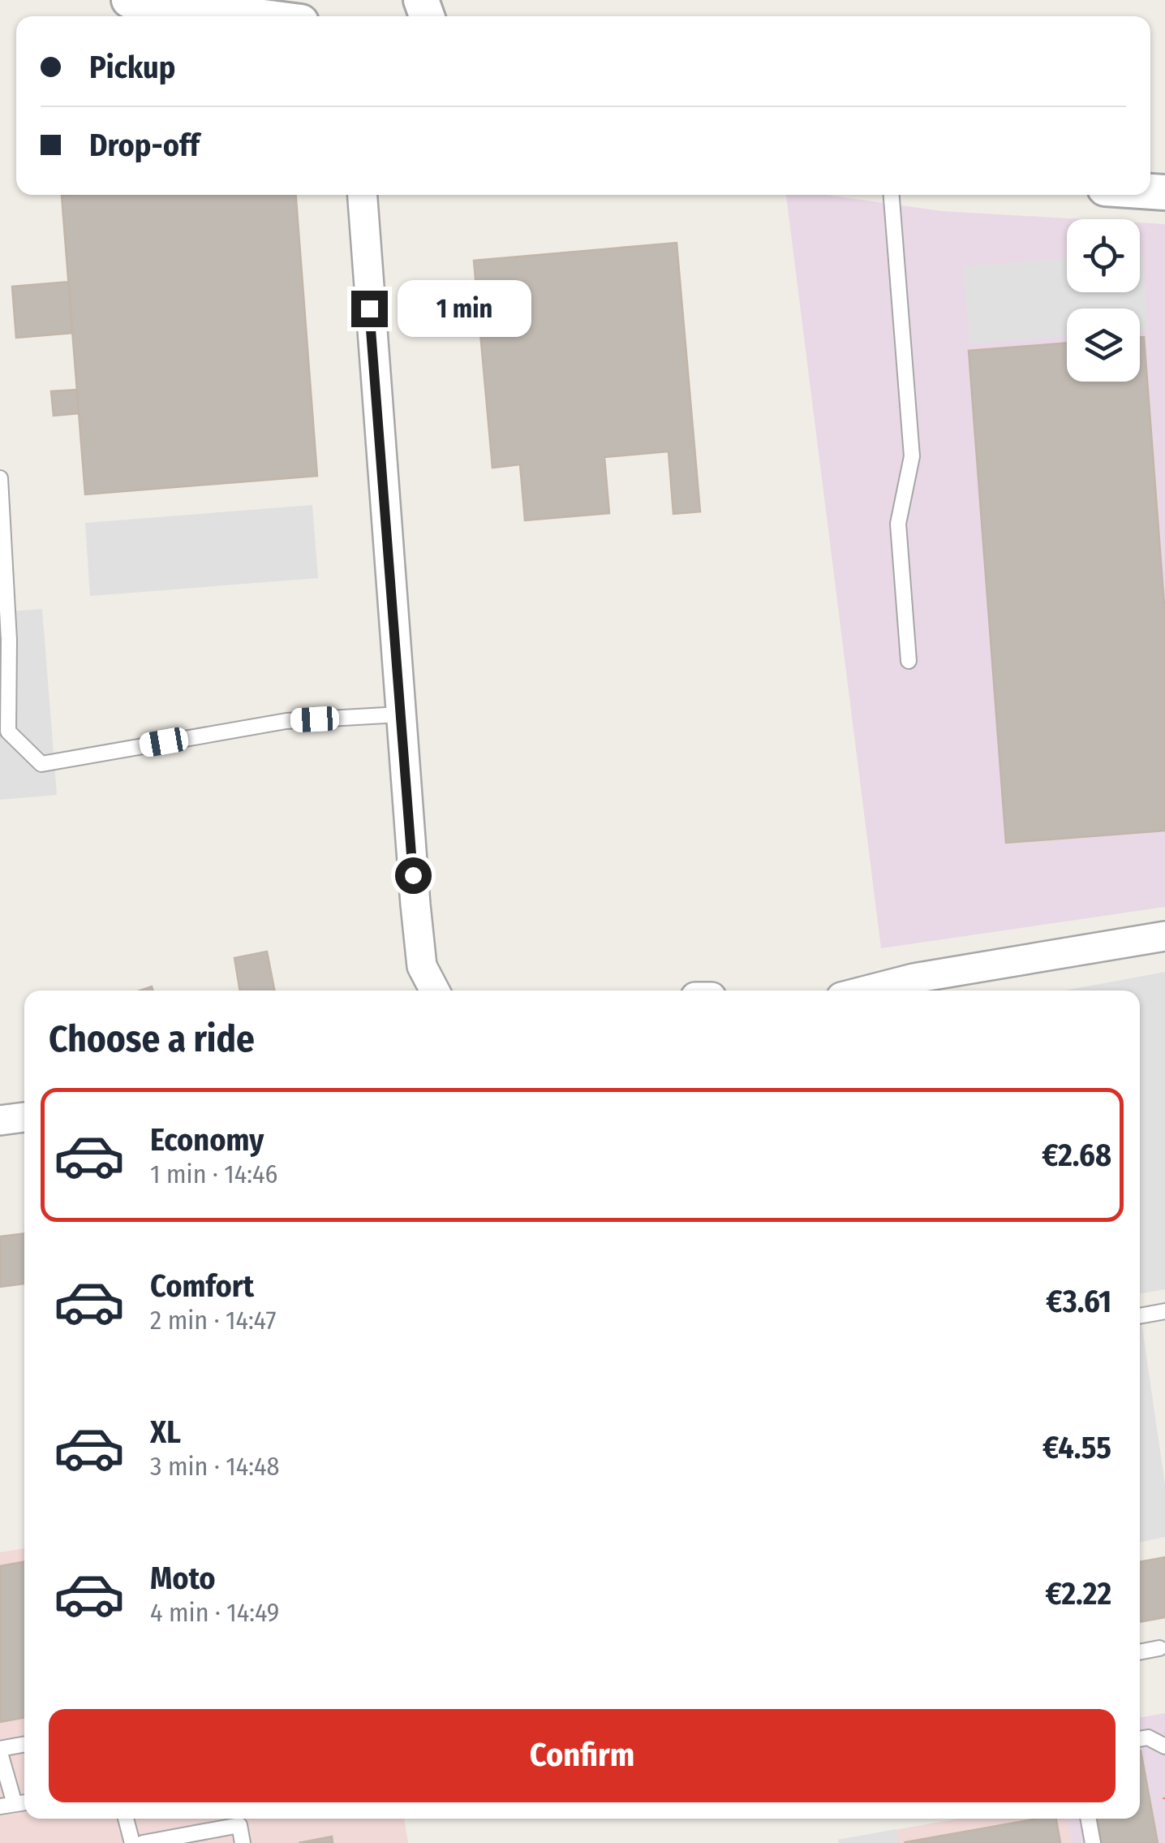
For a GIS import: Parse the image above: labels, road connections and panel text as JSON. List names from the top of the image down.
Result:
{
  "page": {
    "banner": ["Pickup", "Drop-off"],
    "bubble": "1 min",
    "heading": "Choose a ride",
    "list": [
      {
        "name": "Economy",
        "note": "1 min · 14:46",
        "value": "€2.68"
      },
      {
        "name": "Comfort",
        "note": "2 min · 14:47",
        "value": "€3.61"
      },
      {
        "name": "XL",
        "note": "3 min · 14:48",
        "value": "€4.55"
      },
      {
        "name": "Moto",
        "note": "4 min · 14:49",
        "value": "€2.22"
      }
    ],
    "buttons": "Confirm"
  }
}
